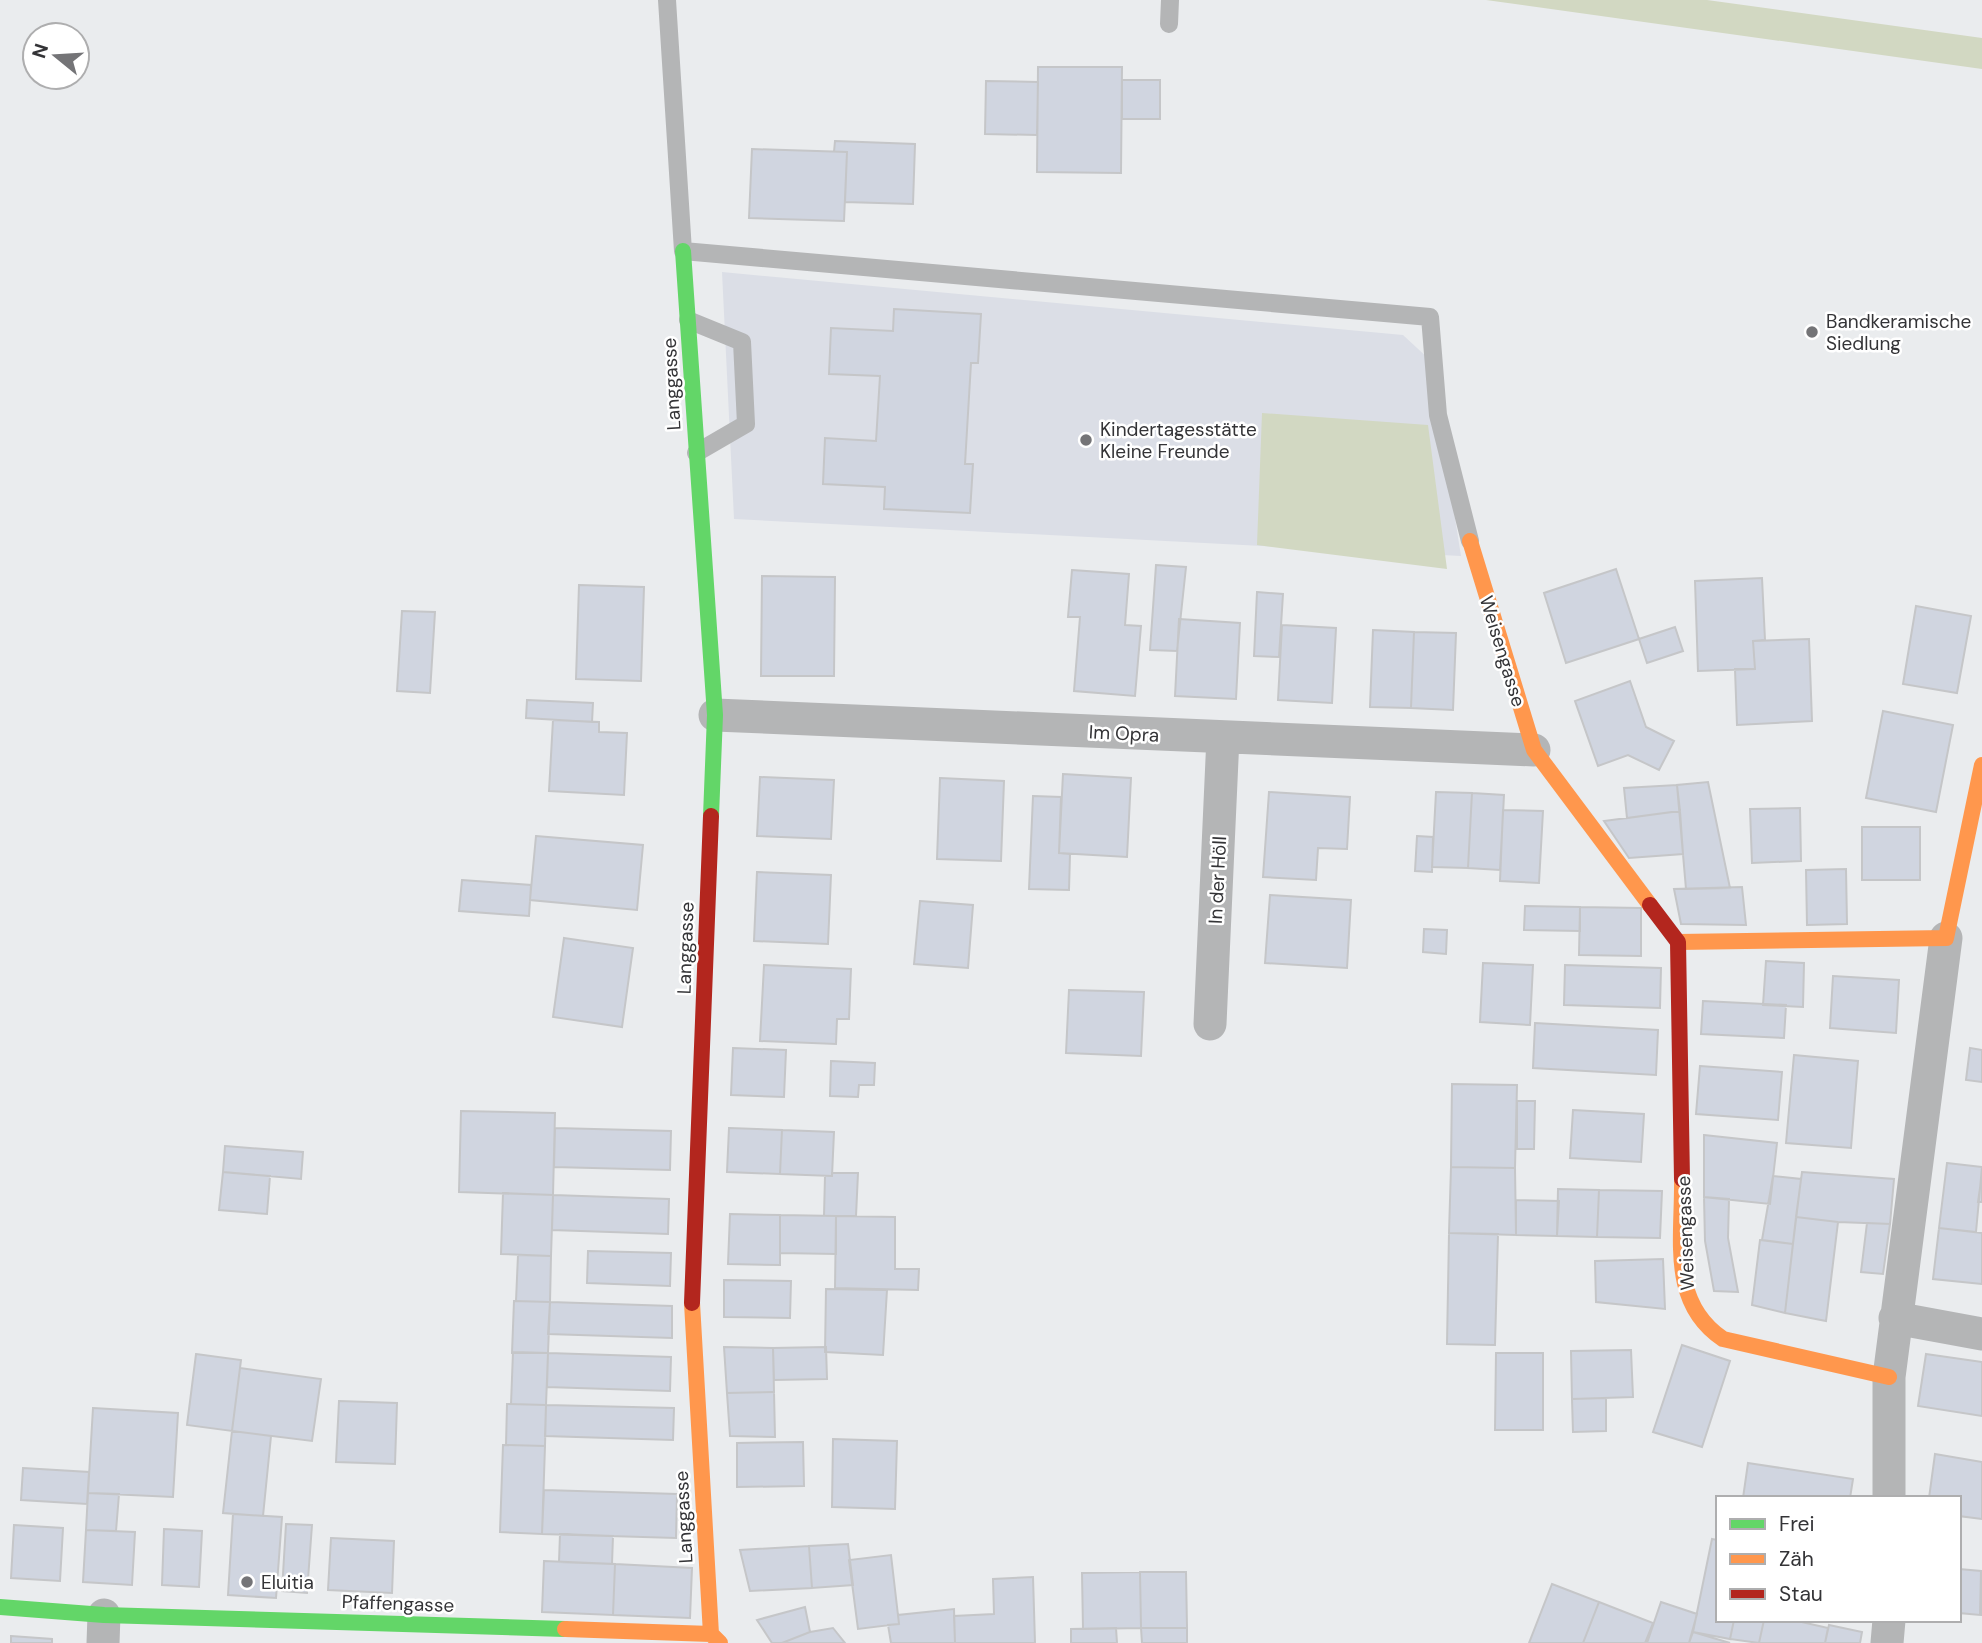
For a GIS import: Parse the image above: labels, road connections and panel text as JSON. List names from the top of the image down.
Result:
{
  "streets": {
    "street": [
      "Langgasse",
      "Weisengasse",
      "Im Opra",
      "In der Höll",
      "Pfaffengasse"
    ]
  },
  "crossings": [
    ["Langgasse", "Weisengasse"],
    ["Langgasse", "Im Opra"],
    ["Langgasse", "Pfaffengasse"],
    ["Weisengasse", "Im Opra"],
    ["Im Opra", "In der Höll"]
  ],
  "places": ["Bandkeramische Siedlung", "Kindertagesstätte Kleine Freunde", "Eluitia"],
  "legend": ["Frei", "Zäh", "Stau"],
  "north": "left"
}
